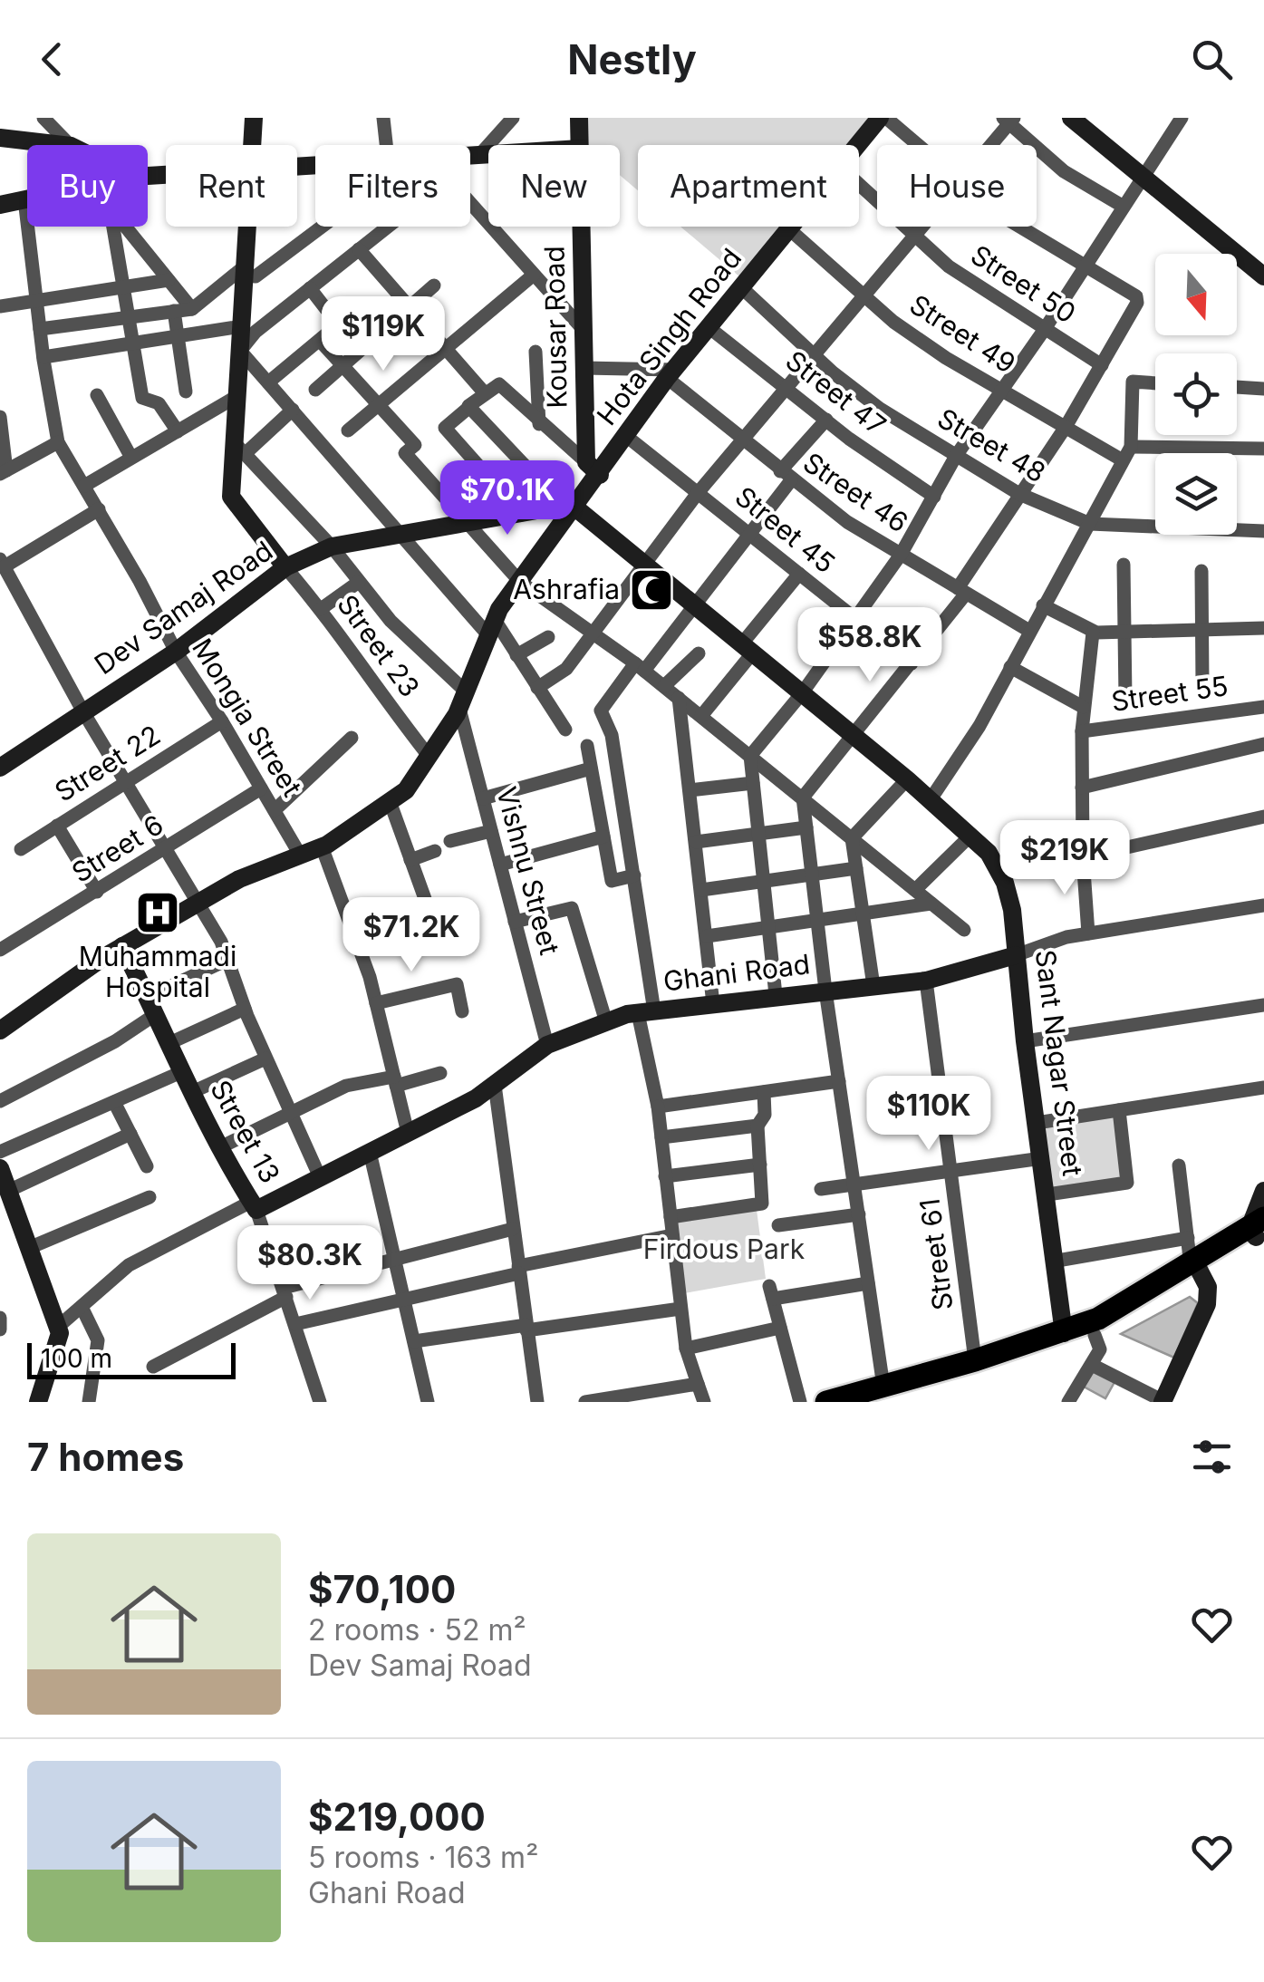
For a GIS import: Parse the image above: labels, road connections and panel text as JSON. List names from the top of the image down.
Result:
{
  "streets": {
    "street": [
      "Street 50",
      "Kousar Road",
      "Street 49",
      "Hota Singh Road",
      "Street 47",
      "Street 48",
      "Street 46",
      "Street 45",
      "Dev Samaj Road",
      "Street 23",
      "Street 55",
      "Mongia Street",
      "Street 22",
      "Street 6",
      "Vishnu Street",
      "Ghani Road",
      "Sant Nagar Street",
      "Street 13",
      "Street 61"
    ]
  },
  "crossings": [
    ["Kousar Road", "Hota Singh Road"],
    ["Street 49", "Hota Singh Road"],
    ["Hota Singh Road", "Street 47"],
    ["Hota Singh Road", "Street 48"],
    ["Hota Singh Road", "Street 46"],
    ["Hota Singh Road", "Street 45"],
    ["Hota Singh Road", "Dev Samaj Road"],
    ["Hota Singh Road", "Street 23"],
    ["Hota Singh Road", "Mongia Street"],
    ["Hota Singh Road", "Vishnu Street"],
    ["Hota Singh Road", "Sant Nagar Street"],
    ["Hota Singh Road", "Street 13"],
    ["Dev Samaj Road", "Street 23"],
    ["Dev Samaj Road", "Mongia Street"],
    ["Dev Samaj Road", "Sant Nagar Street"],
    ["Mongia Street", "Street 22"],
    ["Mongia Street", "Street 6"],
    ["Vishnu Street", "Ghani Road"],
    ["Ghani Road", "Sant Nagar Street"],
    ["Ghani Road", "Street 13"],
    ["Ghani Road", "Street 61"]
  ],
  "parks": ["Firdous Park"],
  "places": {
    "mosque": ["Ashrafia"],
    "hospital": ["Muhammadi Hospital"]
  },
  "scale_bar": "100 m",
  "north": "bottom",
  "page": {
    "header": "Nestly",
    "chip": [
      "Buy",
      "Rent",
      "Filters",
      "New",
      "Apartment",
      "House"
    ],
    "price": [
      "$119K",
      "$70.1K",
      "$58.8K",
      "$219K",
      "$71.2K",
      "$110K",
      "$80.3K"
    ],
    "scale": "100 m",
    "heading": "7 homes",
    "list": [
      {
        "name": "$70,100",
        "note": "2 rooms · 52 m² · Dev Samaj Road"
      },
      {
        "name": "$219,000",
        "note": "5 rooms · 163 m² · Ghani Road"
      }
    ]
  }
}
